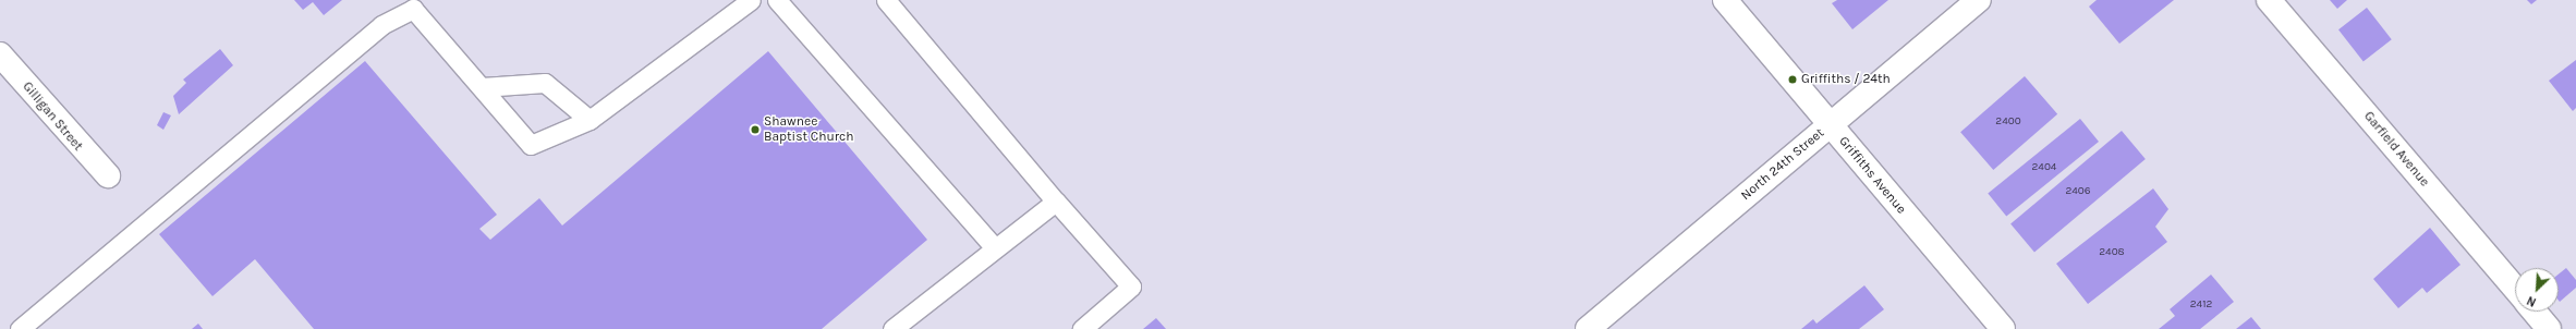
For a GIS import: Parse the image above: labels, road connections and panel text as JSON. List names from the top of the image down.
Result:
{
  "streets": {
    "street": [
      "Gilligan Street",
      "Garfield Avenue",
      "North 24th Street",
      "Griffiths Avenue"
    ]
  },
  "crossings": [
    ["North 24th Street", "Griffiths Avenue"]
  ],
  "places": ["Griffiths / 24th", "Shawnee Baptist Church"],
  "house_numbers": [
    "2400",
    "2404",
    "2406",
    "2408",
    "2412"
  ],
  "north": "bottom left"
}
